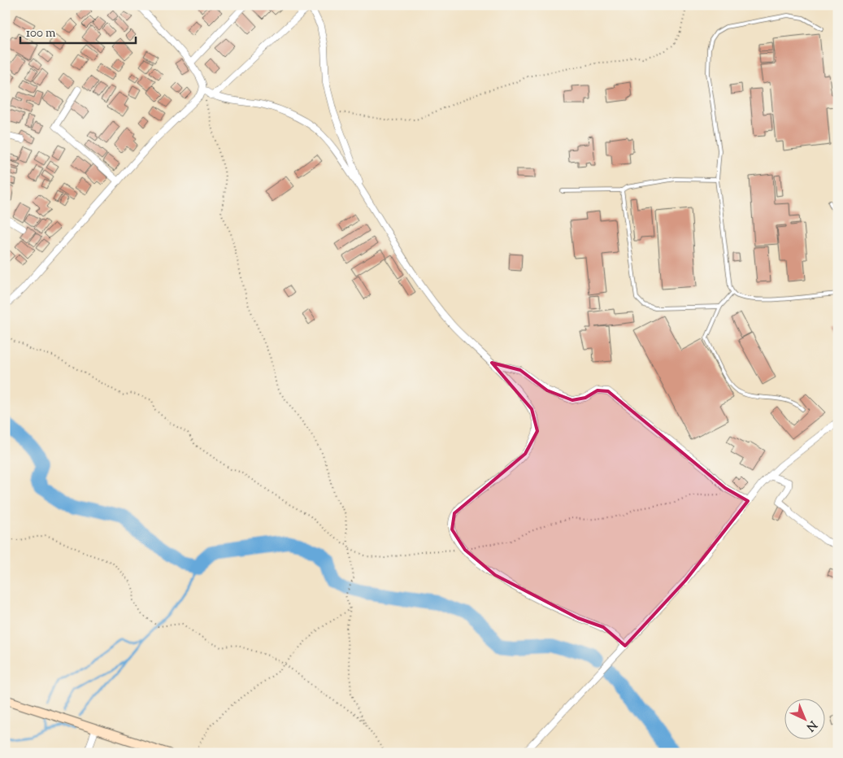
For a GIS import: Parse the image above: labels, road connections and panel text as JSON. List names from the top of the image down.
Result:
{
  "scale_bar": "100 m",
  "north": "bottom right"
}
